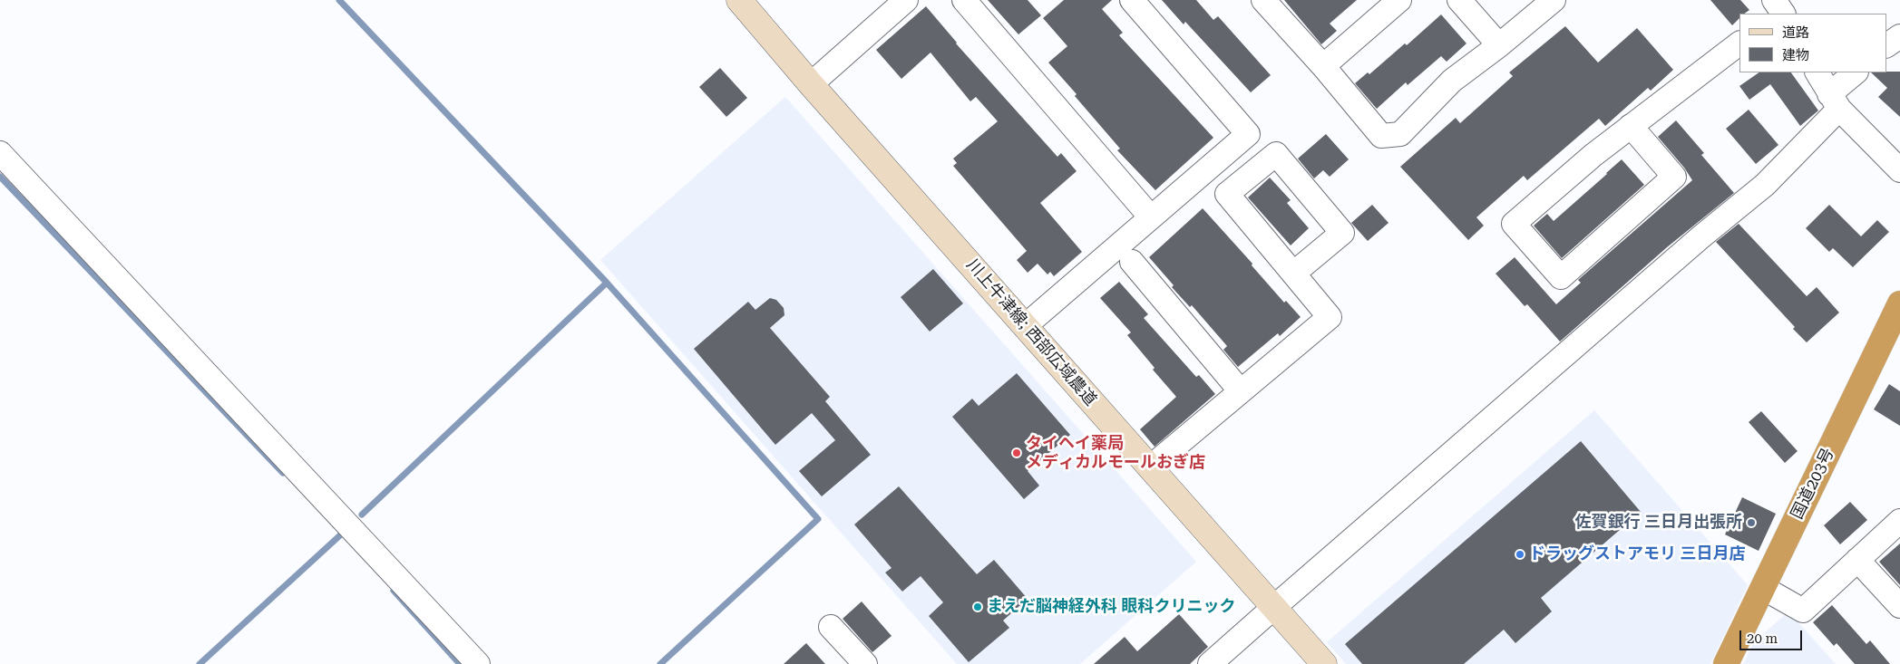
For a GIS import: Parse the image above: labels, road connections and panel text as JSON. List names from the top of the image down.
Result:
{
  "streets": {
    "highway": ["国道203号"],
    "main road": ["川上牛津線; 西部広域農道"]
  },
  "places": [
    "タイヘイ薬局 メディカルモールおぎ店",
    "佐賀銀行 三日月出張所",
    "ドラッグストアモリ 三日月店",
    "まえだ脳神経外科 眼科クリニック"
  ],
  "legend": ["道路", "建物"],
  "scale_bar": "20 m"
}
